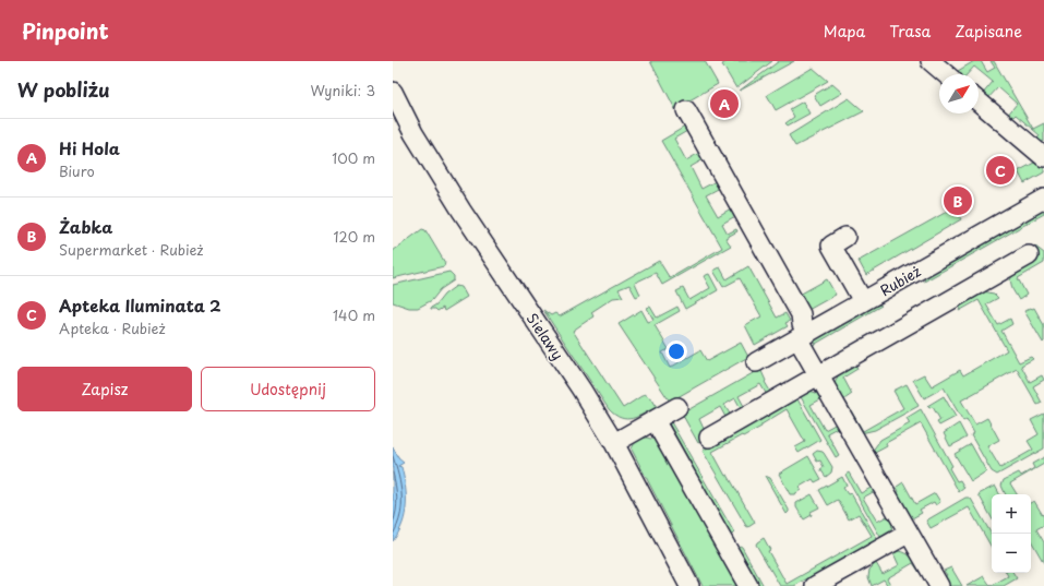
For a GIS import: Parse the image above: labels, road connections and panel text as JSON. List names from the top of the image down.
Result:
{
  "streets": {
    "street": ["Rubież", "Sielawy"]
  },
  "north": "top right",
  "page": {
    "header": "Pinpoint",
    "nav": ["Mapa", "Trasa", "Zapisane"],
    "heading": ["W pobliżu", "Wyniki: 3"],
    "pins": ["A", "C", "B"],
    "list": [
      {
        "mark": "A",
        "name": "Hi Hola",
        "note": "Biuro",
        "value": "100 m"
      },
      {
        "mark": "B",
        "name": "Żabka",
        "note": "Supermarket · Rubież",
        "value": "120 m"
      },
      {
        "mark": "C",
        "name": "Apteka Iluminata 2",
        "note": "Apteka · Rubież",
        "value": "140 m"
      }
    ],
    "buttons": ["Zapisz", "Udostępnij"],
    "map_buttons": ["+", "−"]
  }
}
